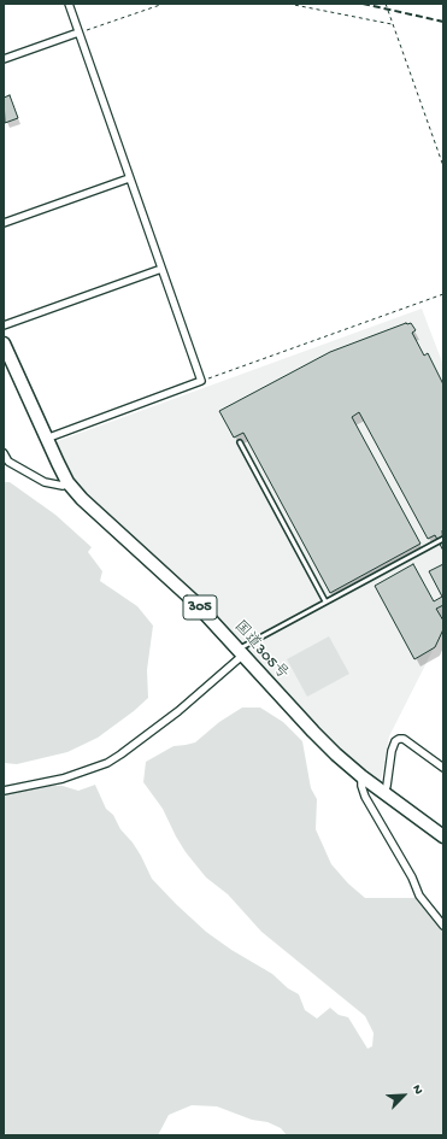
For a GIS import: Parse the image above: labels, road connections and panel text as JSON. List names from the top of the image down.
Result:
{
  "streets": {
    "highway": ["305", "国道305号"]
  },
  "north": "top right"
}
